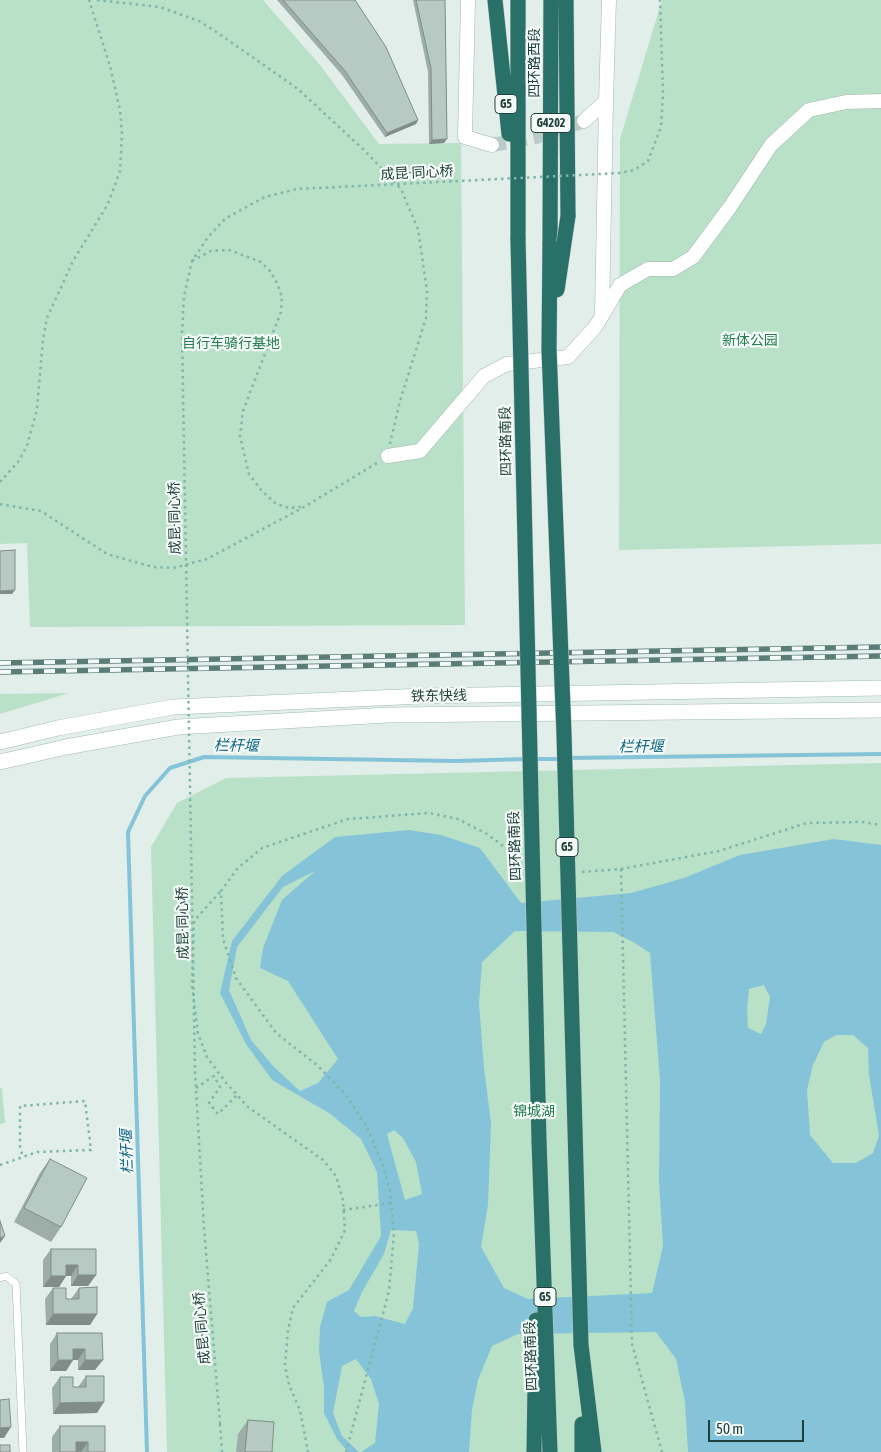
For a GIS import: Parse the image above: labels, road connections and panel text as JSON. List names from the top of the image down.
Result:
{
  "streets": {
    "highway": [
      "四环路西段",
      "G5",
      "G4202",
      "四环路南段"
    ],
    "main road": ["铁东快线"],
    "path": ["成昆·同心桥"]
  },
  "crossings": [
    ["四环路西段", "G5"],
    ["四环路西段", "四环路南段"]
  ],
  "water": ["栏杆堰"],
  "parks": ["新体公园", "自行车骑行基地", "锦城湖"],
  "scale_bar": "50 m"
}
